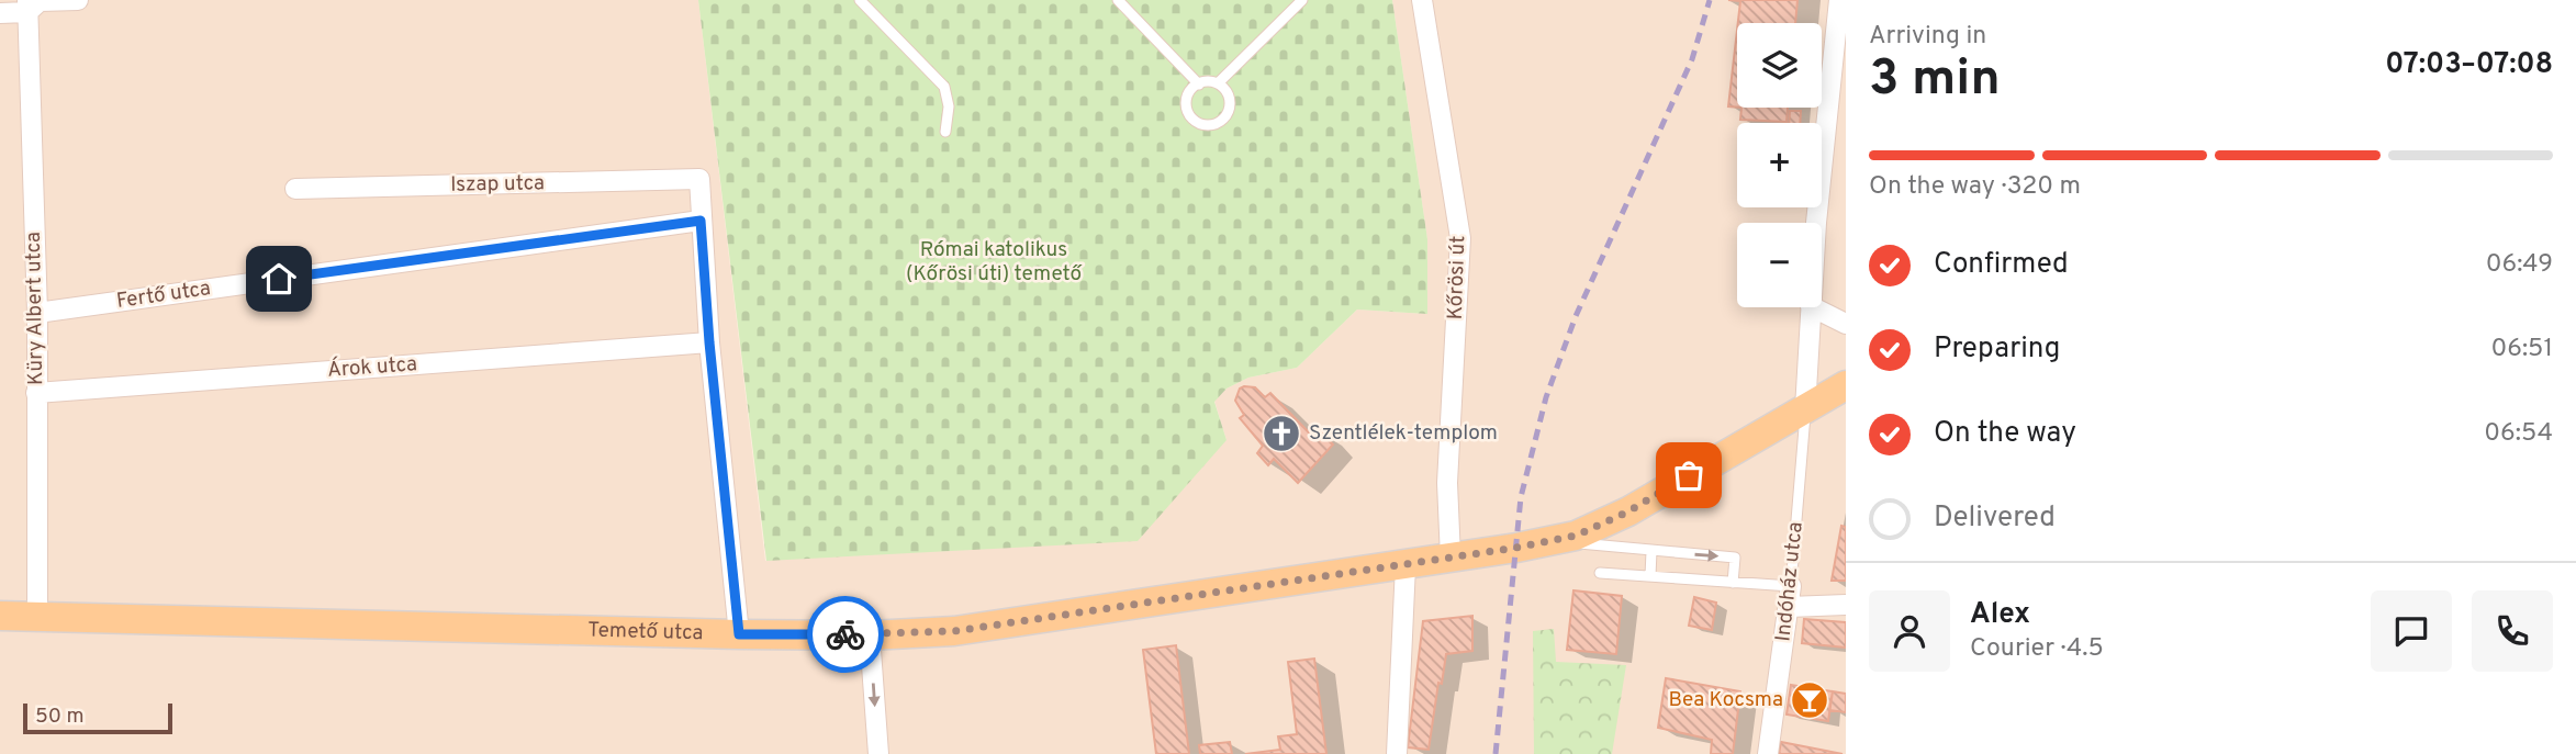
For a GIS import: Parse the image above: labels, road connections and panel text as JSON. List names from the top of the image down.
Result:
{
  "streets": {
    "main road": ["Temető utca"],
    "street": [
      "Iszap utca",
      "Kőrösi út",
      "Fertő utca",
      "Küry Albert utca",
      "Árok utca",
      "Indóház utca"
    ]
  },
  "crossings": [
    ["Iszap utca", "Fertő utca"],
    ["Kőrösi út", "Temető utca"],
    ["Fertő utca", "Küry Albert utca"],
    ["Küry Albert utca", "Árok utca"],
    ["Küry Albert utca", "Temető utca"],
    ["Indóház utca", "Temető utca"]
  ],
  "parks": ["Római katolikus (Kőrösi úti) temető"],
  "places": {
    "church": ["Szentlélek-templom"],
    "bar": ["Bea Kocsma"]
  },
  "scale_bar": "50 m",
  "page": {
    "heading": ["3 min", "Arriving in", "07:03–07:08"],
    "panel": ["Alex", "Courier · 4.5"],
    "map_buttons": ["+", "−"],
    "bar": "On the way · 320 m",
    "list": [
      ["Confirmed", "06:49"],
      ["Preparing", "06:51"],
      ["On the way", "06:54"],
      "Delivered"
    ],
    "scale": "50 m"
  }
}
